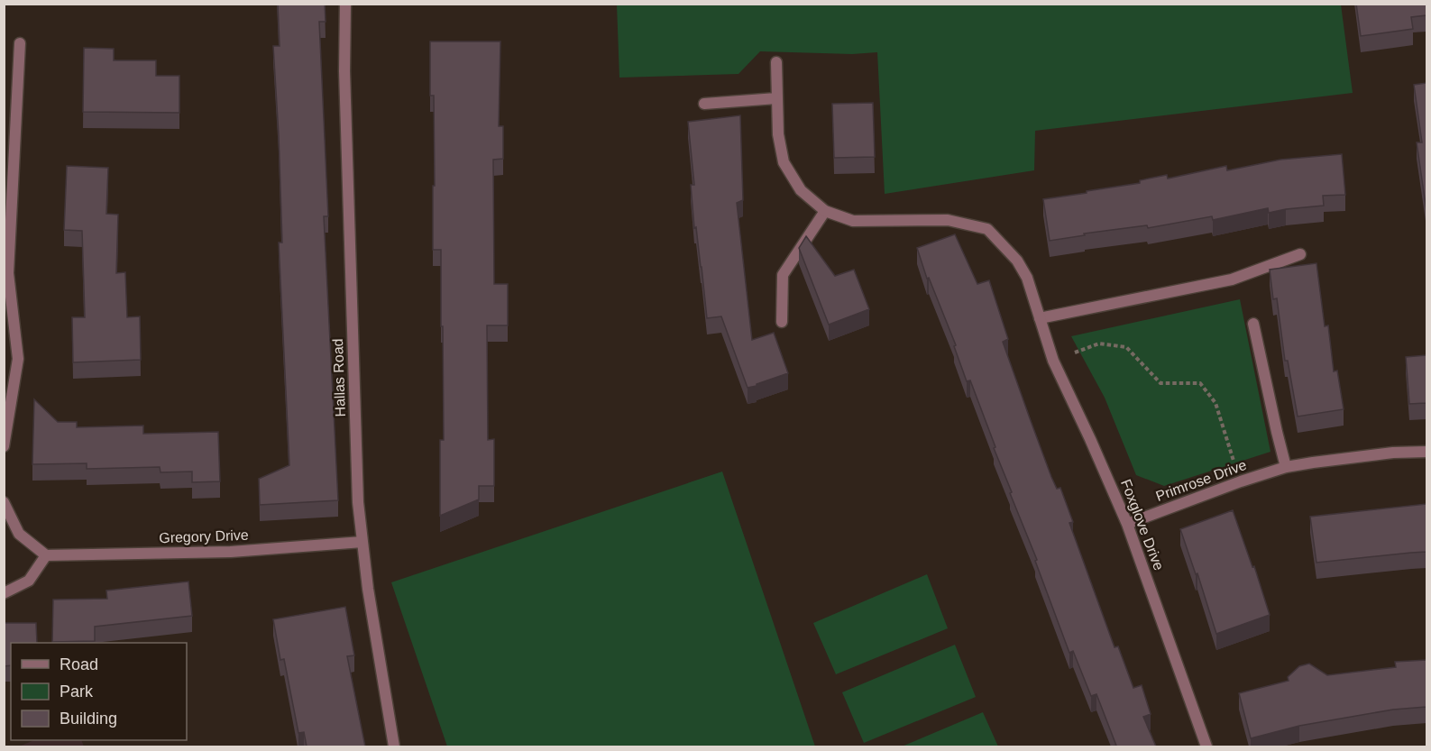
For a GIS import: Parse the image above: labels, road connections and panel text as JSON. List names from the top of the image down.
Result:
{
  "streets": {
    "street": [
      "Hallas Road",
      "Primrose Drive",
      "Foxglove Drive",
      "Gregory Drive"
    ]
  },
  "crossings": [
    ["Hallas Road", "Gregory Drive"],
    ["Primrose Drive", "Foxglove Drive"]
  ],
  "legend": ["Road", "Park", "Building"]
}
